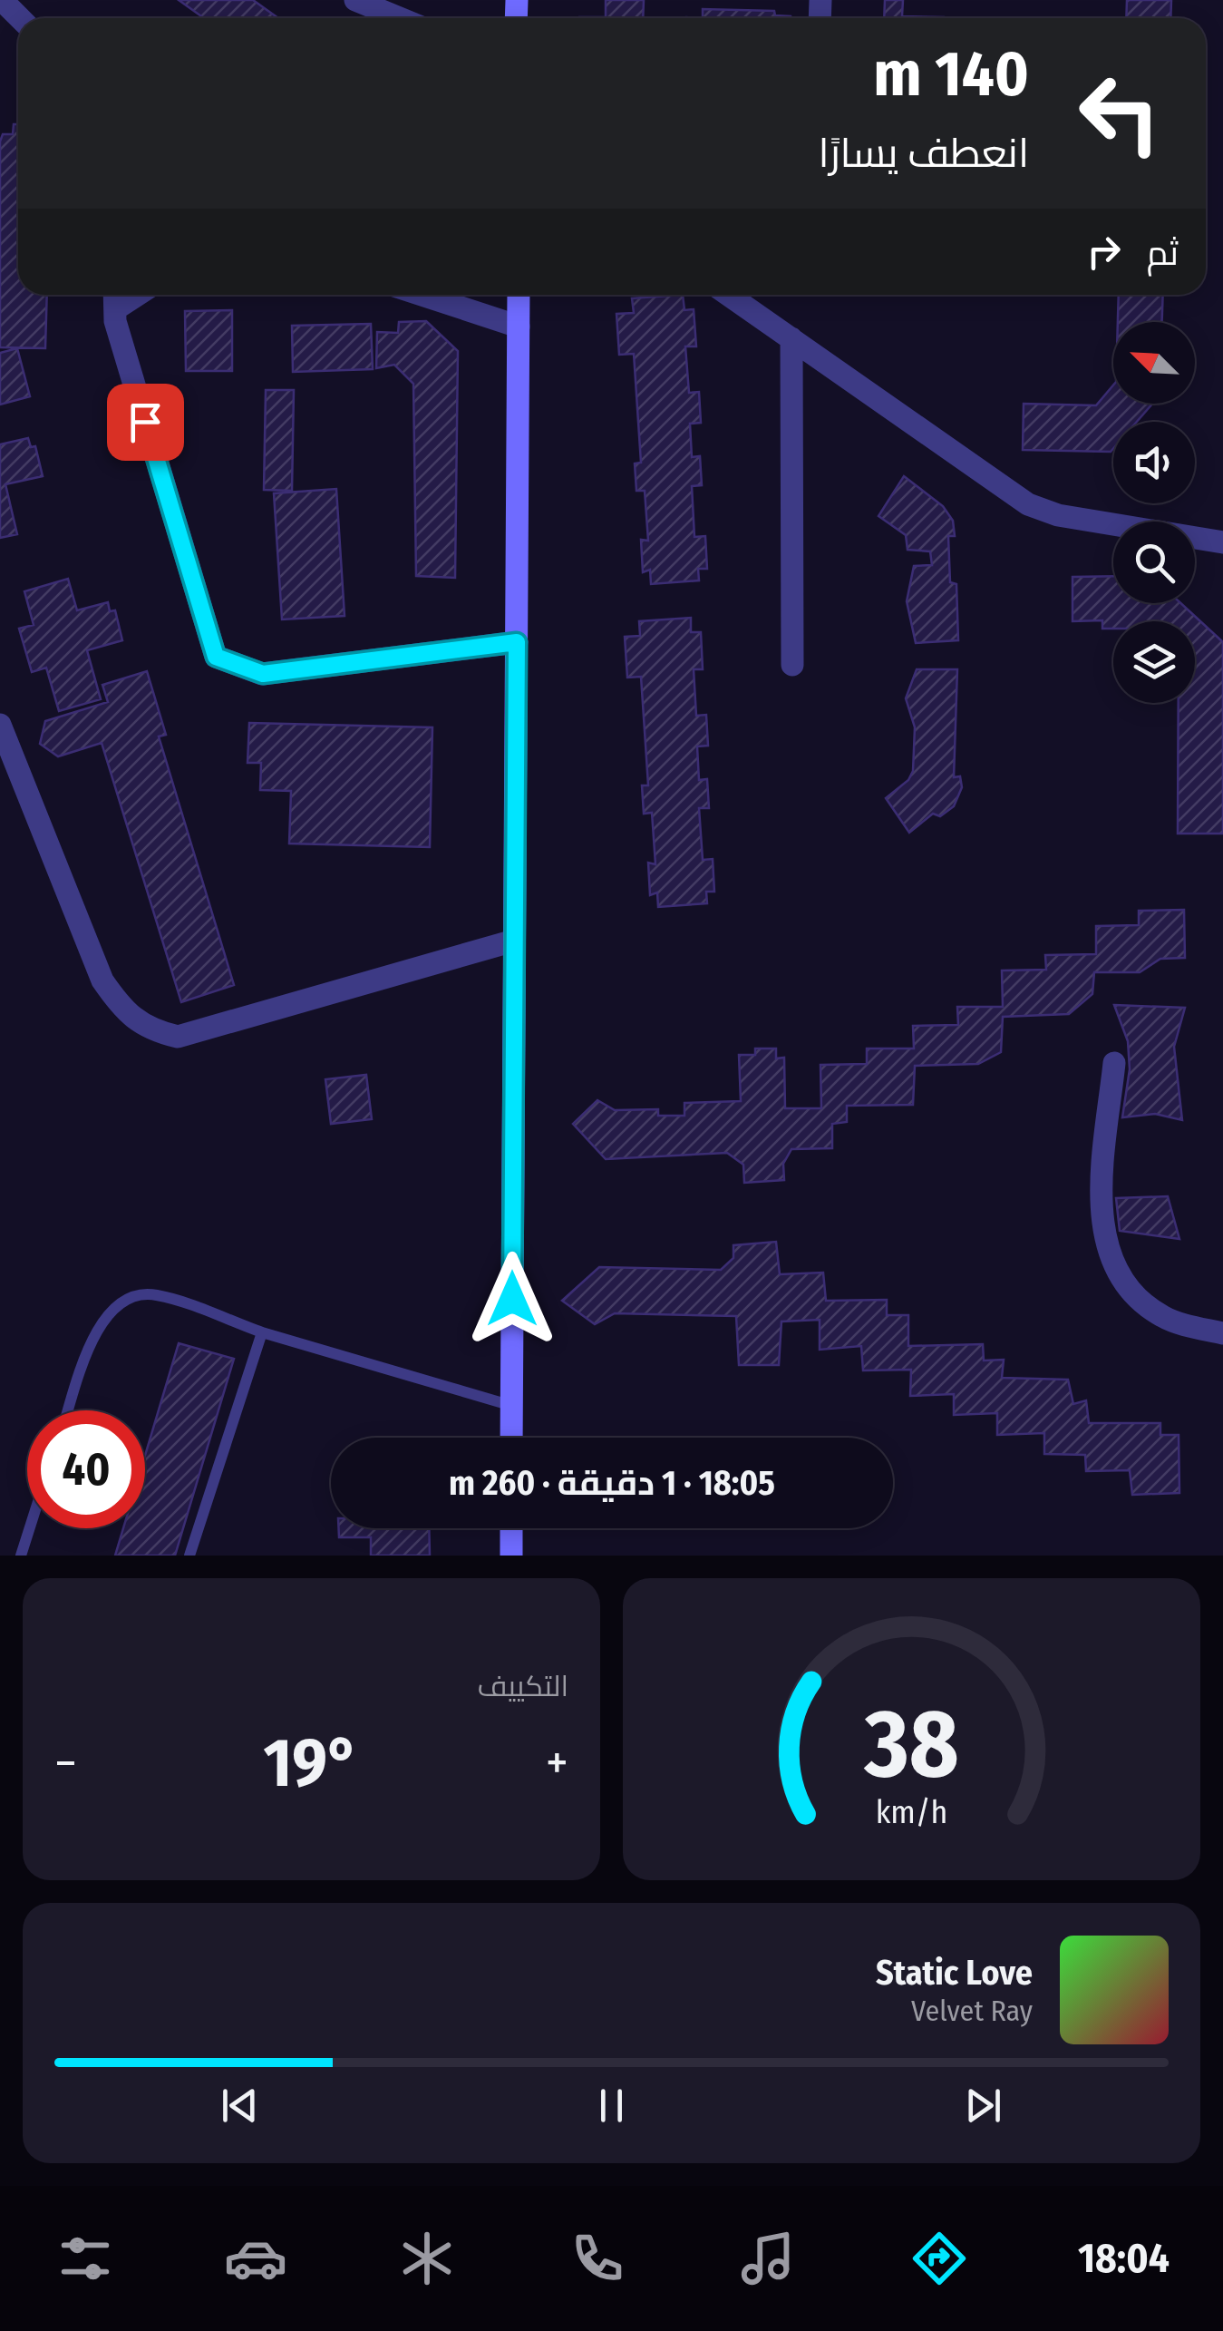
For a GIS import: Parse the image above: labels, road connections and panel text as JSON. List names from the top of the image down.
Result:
{
  "north": "top left",
  "page": {
    "turn": ["140 m", "انعطف يسارًا"],
    "then": "ثم",
    "limit": "40",
    "trip": "18:05 · 1 دقيقة · 260 m",
    "tile": "التكييف",
    "heat": ["−", "19°", "+"],
    "song": ["Static Love", "Velvet Ray"],
    "tabs": "18:04",
    "gauge": ["38", "km/h"]
  }
}
